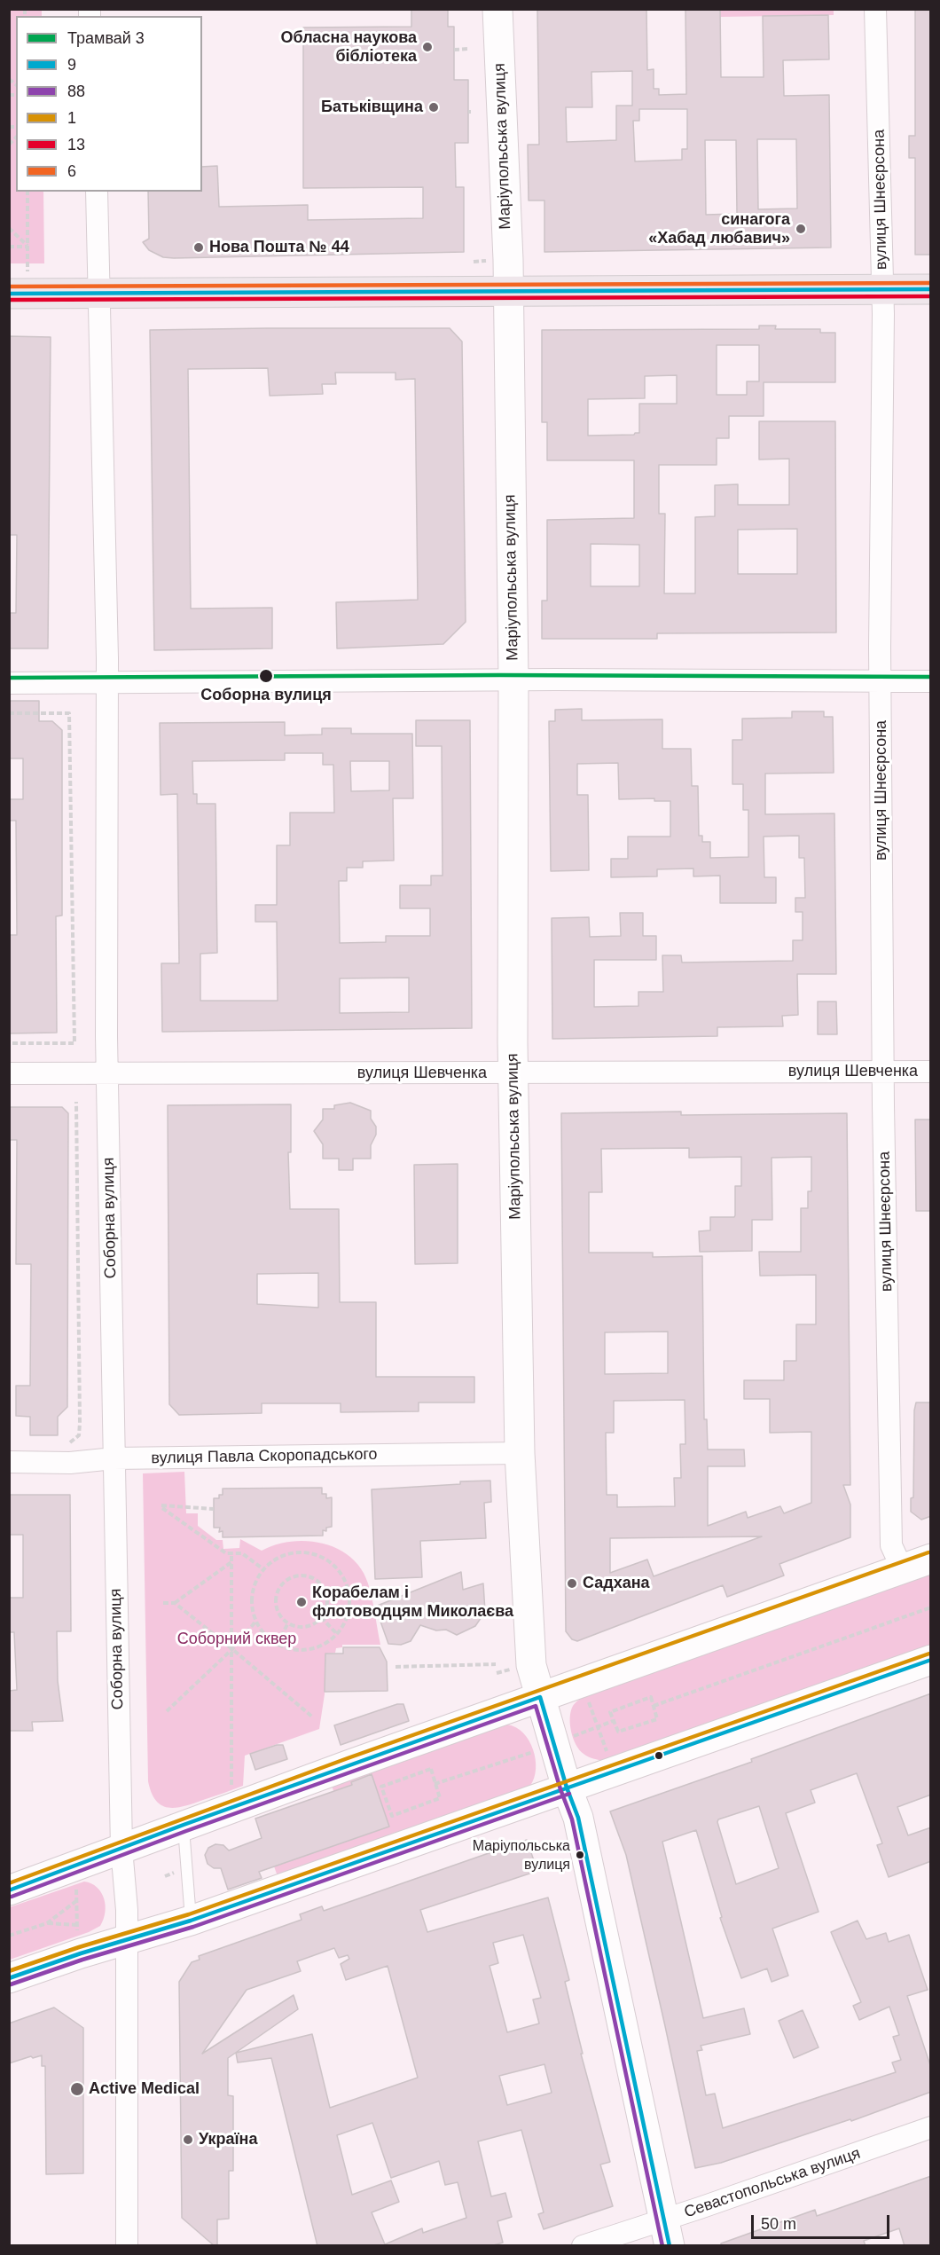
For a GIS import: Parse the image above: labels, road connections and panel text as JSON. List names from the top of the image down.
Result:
{
  "streets": {
    "street": [
      "Маріупольська вулиця",
      "вулиця Шнеєрсона",
      "вулиця Шевченка",
      "Соборна вулиця",
      "вулиця Павла Скоропадського",
      "Севастопольська вулиця"
    ]
  },
  "crossings": [
    ["Маріупольська вулиця", "вулиця Шевченка"],
    ["Маріупольська вулиця", "вулиця Павла Скоропадського"],
    ["Маріупольська вулиця", "Севастопольська вулиця"],
    ["вулиця Шнеєрсона", "вулиця Шевченка"],
    ["вулиця Шевченка", "Соборна вулиця"],
    ["Соборна вулиця", "вулиця Павла Скоропадського"]
  ],
  "parks": ["Соборний сквер"],
  "places": [
    "Обласна наукова бібліотека",
    "Батьківщина",
    "синагога «Хабад любавич»",
    "Нова Пошта № 44",
    "Соборна вулиця",
    "Садхана",
    "Корабелам і флотоводцям Миколаєва",
    "Маріупольська вулиця",
    "Active Medical",
    "Україна"
  ],
  "lines": [
    "transit line 6",
    "transit line 9",
    "transit line 13",
    "tram line 3",
    "transit line 1",
    "transit line 88"
  ],
  "legend": [
    "Трамвай 3",
    "9",
    "88",
    "1",
    "13",
    "6"
  ],
  "scale_bar": "50 m"
}
